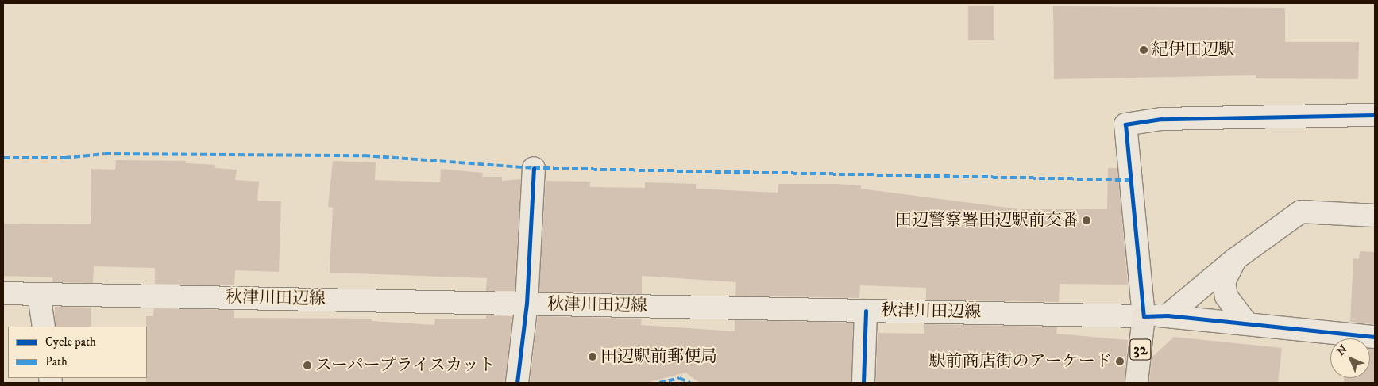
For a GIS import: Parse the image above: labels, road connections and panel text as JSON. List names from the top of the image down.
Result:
{
  "streets": {
    "main road": ["32"],
    "street": ["秋津川田辺線"]
  },
  "crossings": [
    ["秋津川田辺線", "32"]
  ],
  "places": [
    "紀伊田辺駅",
    "田辺警察署田辺駅前交番",
    "田辺駅前郵便局",
    "駅前商店街のアーケード",
    "スーパープライスカット"
  ],
  "legend": ["Cycle path", "Path"],
  "north": "top left"
}
